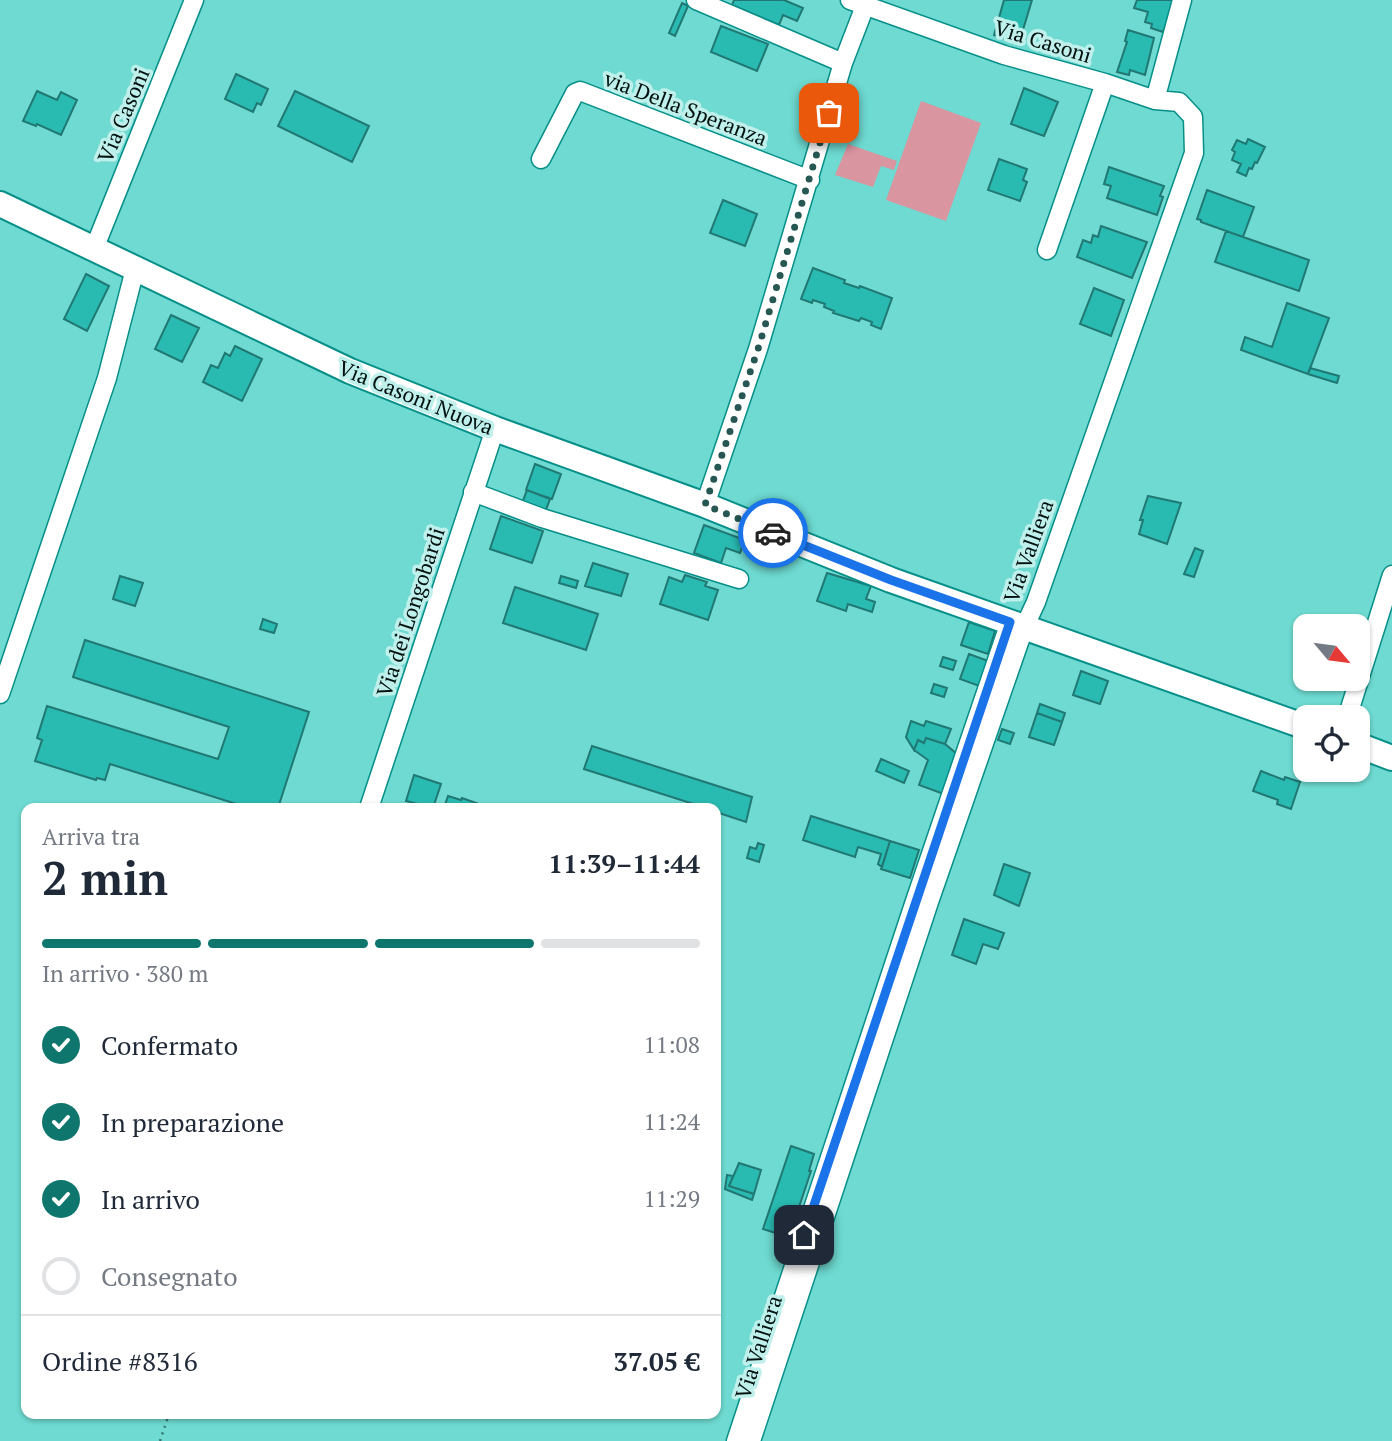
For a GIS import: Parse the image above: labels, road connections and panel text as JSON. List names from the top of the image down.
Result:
{
  "streets": {
    "main road": ["Via Casoni Nuova"],
    "street": [
      "Via Casoni",
      "via Della Speranza",
      "Via Valliera",
      "Via dei Longobardi"
    ]
  },
  "crossings": [
    ["Via Casoni", "Via Casoni Nuova"],
    ["Via Casoni", "Via Valliera"],
    ["Via Casoni Nuova", "Via Valliera"],
    ["Via Casoni Nuova", "Via dei Longobardi"]
  ],
  "north": "bottom right",
  "page": {
    "heading": ["2 min", "Arriva tra", "11:39–11:44"],
    "panel": ["Ordine #8316", "37.05 €"],
    "bar": "In arrivo · 380 m",
    "list": [
      ["Confermato", "11:08"],
      ["In preparazione", "11:24"],
      ["In arrivo", "11:29"],
      "Consegnato"
    ]
  }
}
